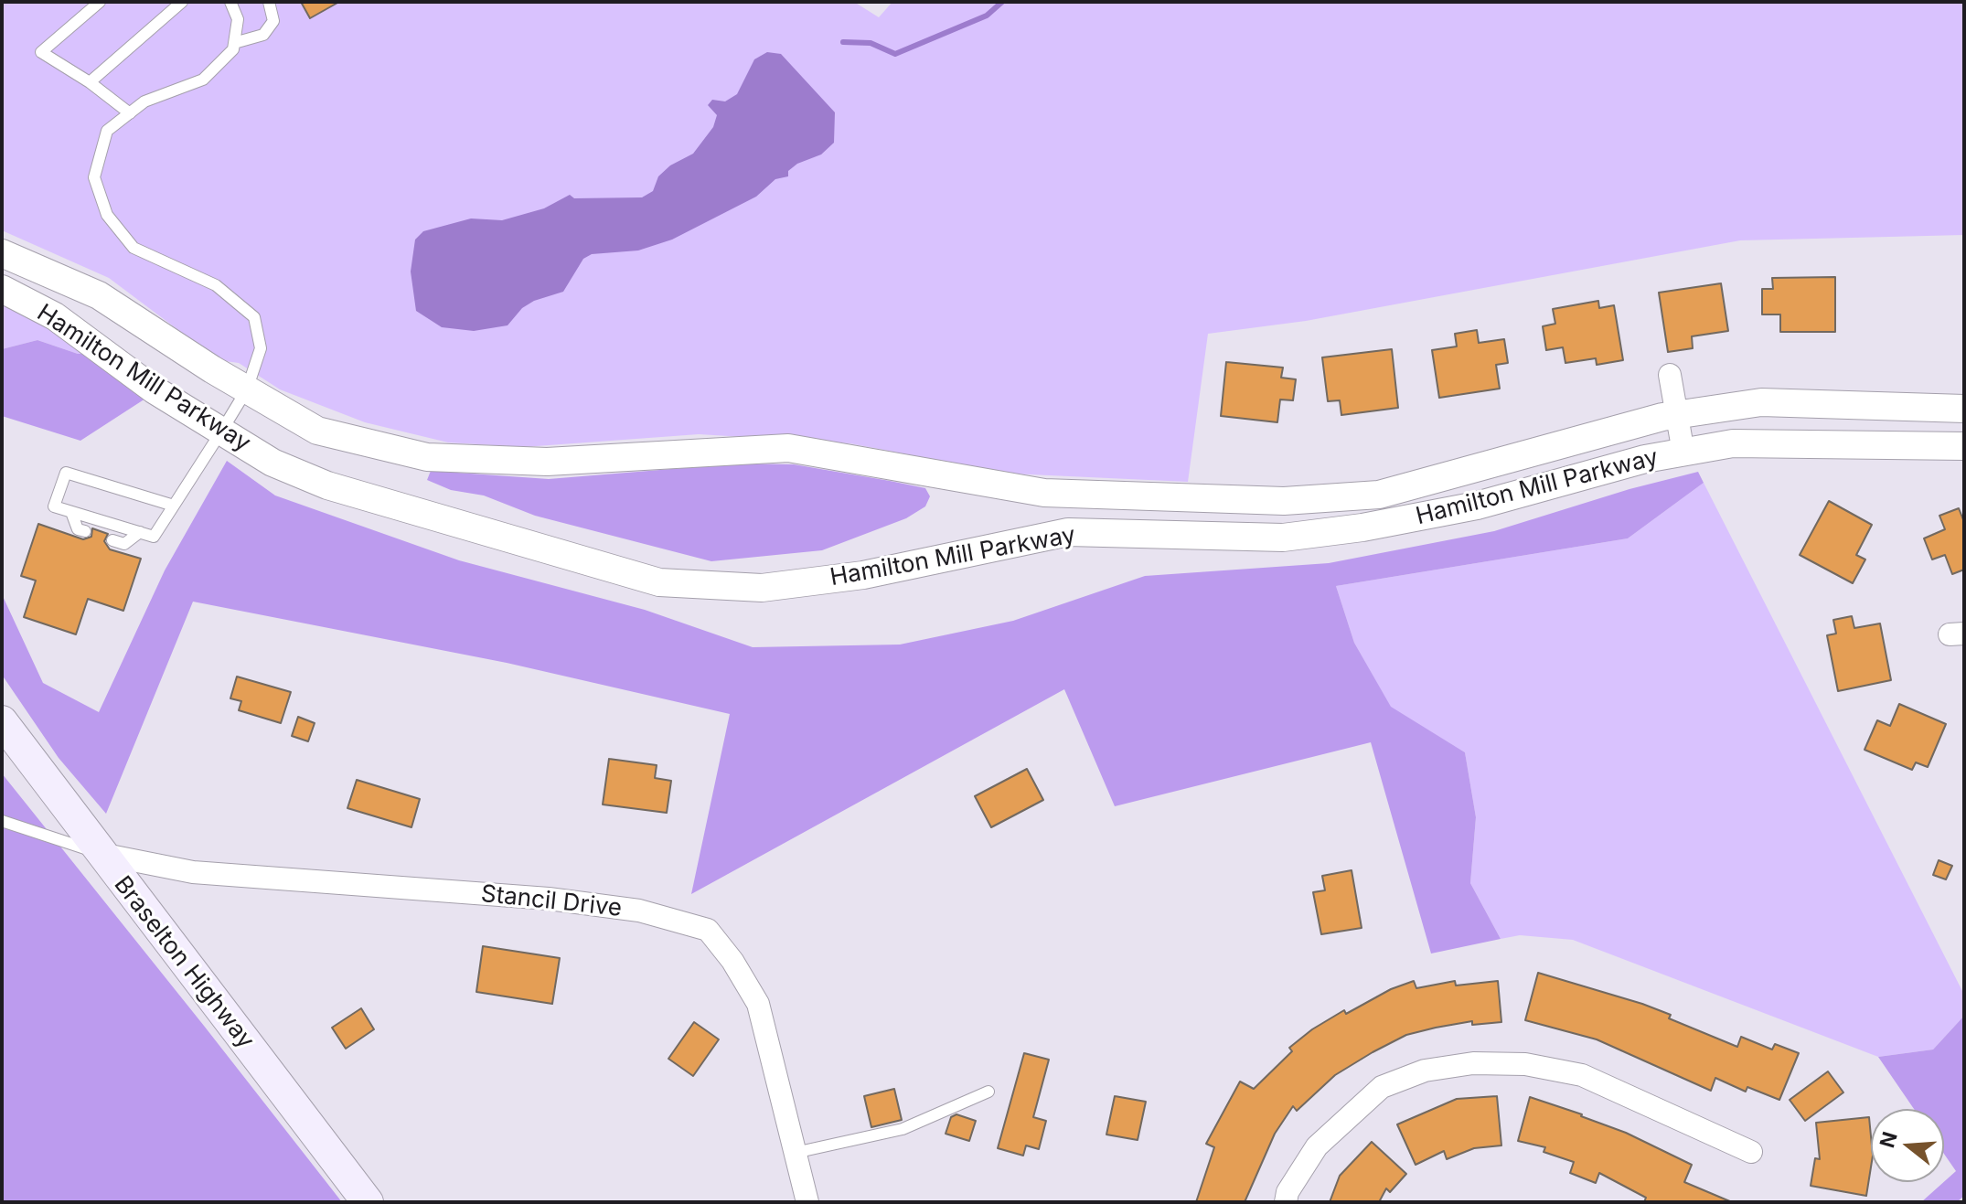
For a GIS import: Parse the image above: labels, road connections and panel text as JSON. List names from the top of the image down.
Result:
{
  "streets": {
    "main road": ["Braselton Highway"],
    "street": ["Hamilton Mill Parkway", "Stancil Drive"]
  },
  "crossings": [
    ["Stancil Drive", "Braselton Highway"]
  ],
  "north": "left"
}
